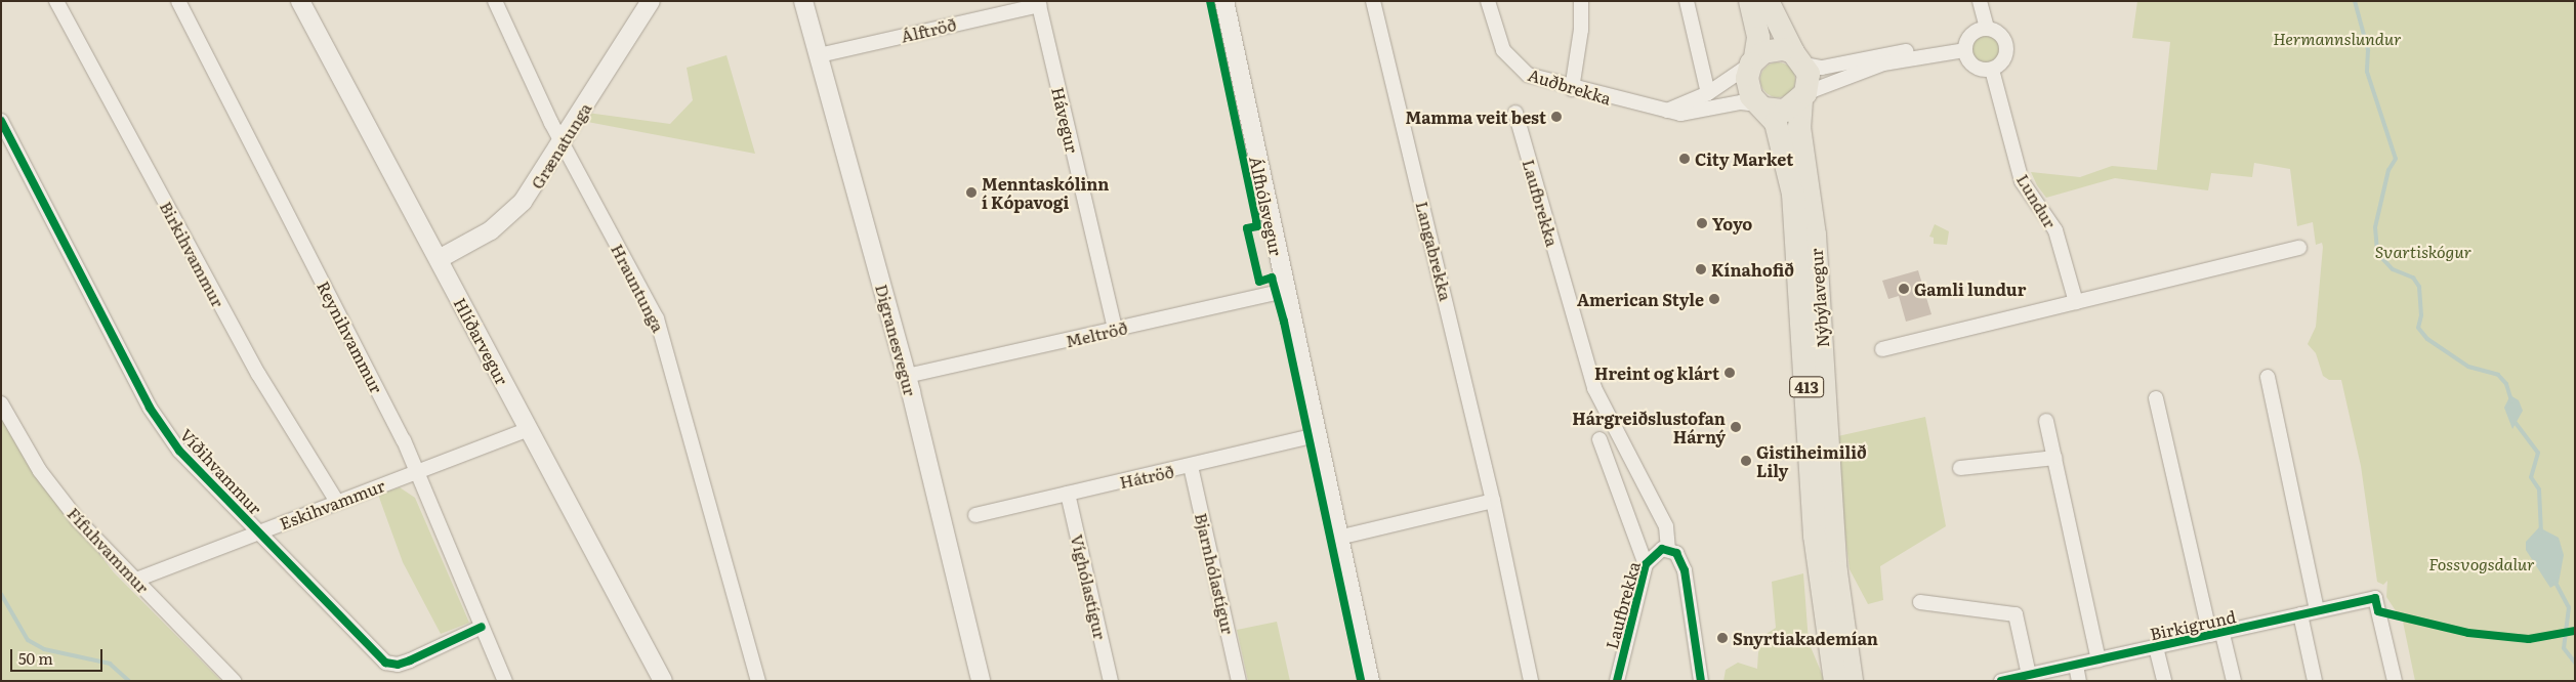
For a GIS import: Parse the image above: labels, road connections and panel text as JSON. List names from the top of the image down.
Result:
{
  "streets": {
    "main road": ["Nýbýlavegur", "413"],
    "street": [
      "Álftröð",
      "Auðbrekka",
      "Hávegur",
      "Grænatunga",
      "Lundur",
      "Laufbrekka",
      "Álfhólsvegur",
      "Langabrekka",
      "Birkihvammur",
      "Hrauntunga",
      "Meltröð",
      "Reynihvammur",
      "Digranesvegur",
      "Hlíðarvegur",
      "Víðihvammur",
      "Hátröð",
      "Eskihvammur",
      "Fífuhvammur",
      "Bjarnhólastígur",
      "Víghólastígur",
      "Birkigrund"
    ]
  },
  "crossings": [
    ["Álftröð", "Hávegur"],
    ["Álftröð", "Digranesvegur"],
    ["Auðbrekka", "Nýbýlavegur"],
    ["Auðbrekka", "413"],
    ["Hávegur", "Meltröð"],
    ["Grænatunga", "Hrauntunga"],
    ["Grænatunga", "Hlíðarvegur"],
    ["Álfhólsvegur", "Meltröð"],
    ["Álfhólsvegur", "Hátröð"],
    ["Birkihvammur", "Eskihvammur"],
    ["Nýbýlavegur", "413"],
    ["Meltröð", "Digranesvegur"],
    ["Reynihvammur", "Víðihvammur"],
    ["Reynihvammur", "Eskihvammur"],
    ["Hlíðarvegur", "Eskihvammur"],
    ["Víðihvammur", "Eskihvammur"],
    ["Hátröð", "Bjarnhólastígur"],
    ["Hátröð", "Víghólastígur"],
    ["Eskihvammur", "Fífuhvammur"]
  ],
  "parks": ["Hermannslundur", "Svartiskógur", "Fossvogsdalur"],
  "places": [
    "Mamma veit best",
    "City Market",
    "Menntaskólinn í Kópavogi",
    "Yoyo",
    "Kínahofið",
    "Gamli lundur",
    "American Style",
    "Hreint og klárt",
    "Hárgreiðslustofan Hárný",
    "Gistiheimilið Lily",
    "Snyrtiakademían"
  ],
  "scale_bar": "50 m"
}
